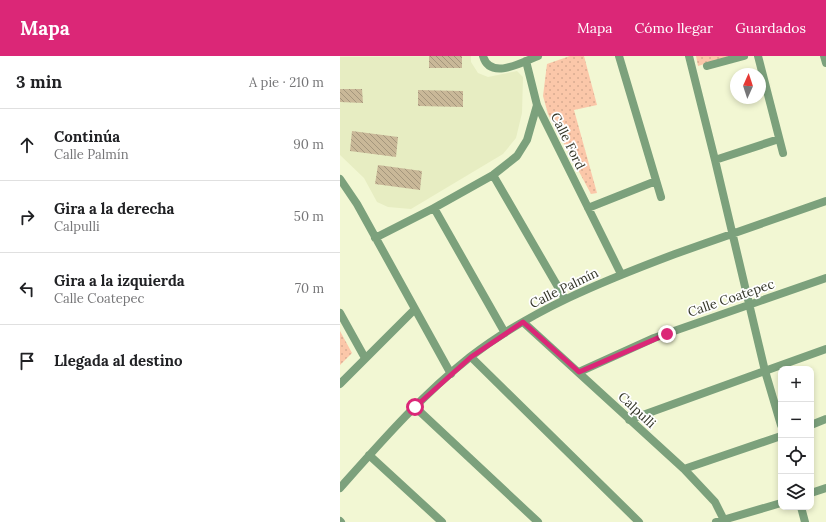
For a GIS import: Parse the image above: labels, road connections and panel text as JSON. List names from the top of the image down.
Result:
{
  "streets": {
    "street": [
      "Calle Ford",
      "Calle Palmín",
      "Calle Coatepec",
      "Calpulli"
    ]
  },
  "crossings": [
    ["Calle Ford", "Calle Palmín"],
    ["Calle Palmín", "Calpulli"],
    ["Calle Coatepec", "Calpulli"]
  ],
  "north": "top",
  "page": {
    "header": "Mapa",
    "nav": ["Mapa", "Cómo llegar", "Guardados"],
    "heading": ["3 min", "A pie · 210 m"],
    "list": [
      ["Continúa", "Calle Palmín", "90 m"],
      ["Gira a la derecha", "Calpulli", "50 m"],
      ["Gira a la izquierda", "Calle Coatepec", "70 m"],
      "Llegada al destino"
    ],
    "map_buttons": ["+", "−"]
  }
}
